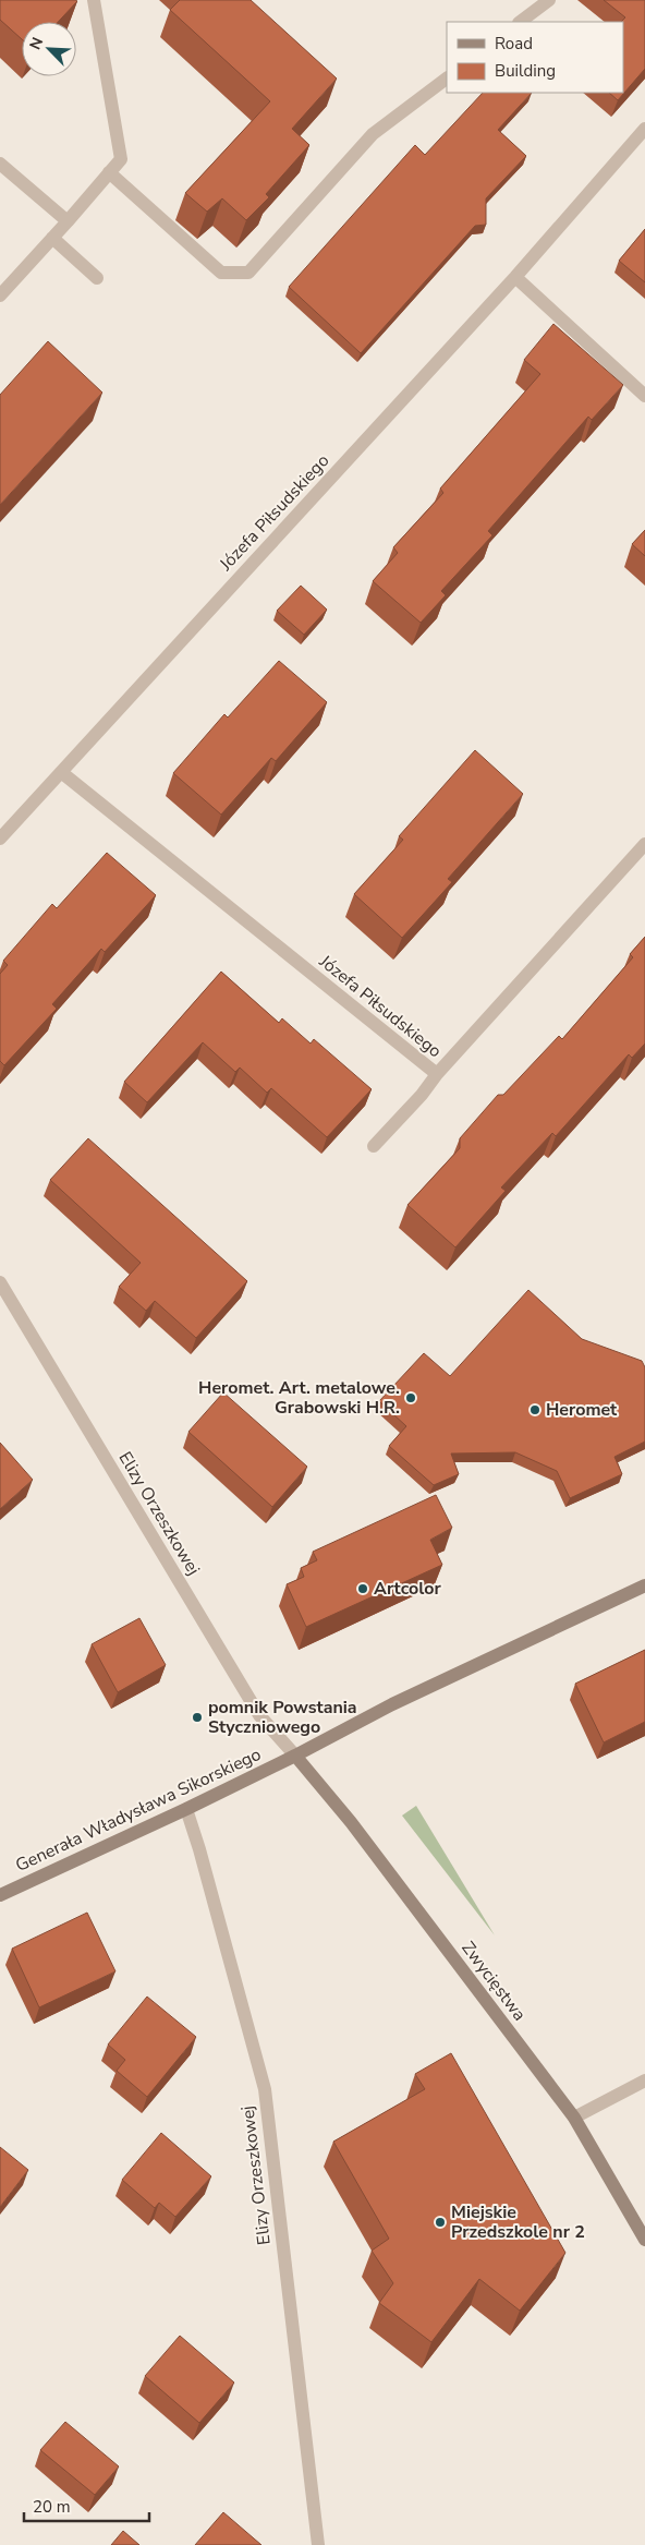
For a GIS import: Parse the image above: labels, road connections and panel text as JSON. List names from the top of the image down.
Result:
{
  "streets": {
    "street": [
      "Józefa Piłsudskiego",
      "Elizy Orzeszkowej",
      "Generała Władysława Sikorskiego",
      "Zwycięstwa"
    ]
  },
  "crossings": [
    ["Elizy Orzeszkowej", "Generała Władysława Sikorskiego"],
    ["Elizy Orzeszkowej", "Zwycięstwa"],
    ["Generała Władysława Sikorskiego", "Zwycięstwa"]
  ],
  "places": [
    "Heromet. Art. metalowe. Grabowski H.R.",
    "Heromet",
    "Artcolor",
    "pomnik Powstania Styczniowego",
    "Miejskie Przedszkole nr 2"
  ],
  "legend": ["Road", "Building"],
  "scale_bar": "20 m",
  "north": "top left"
}
